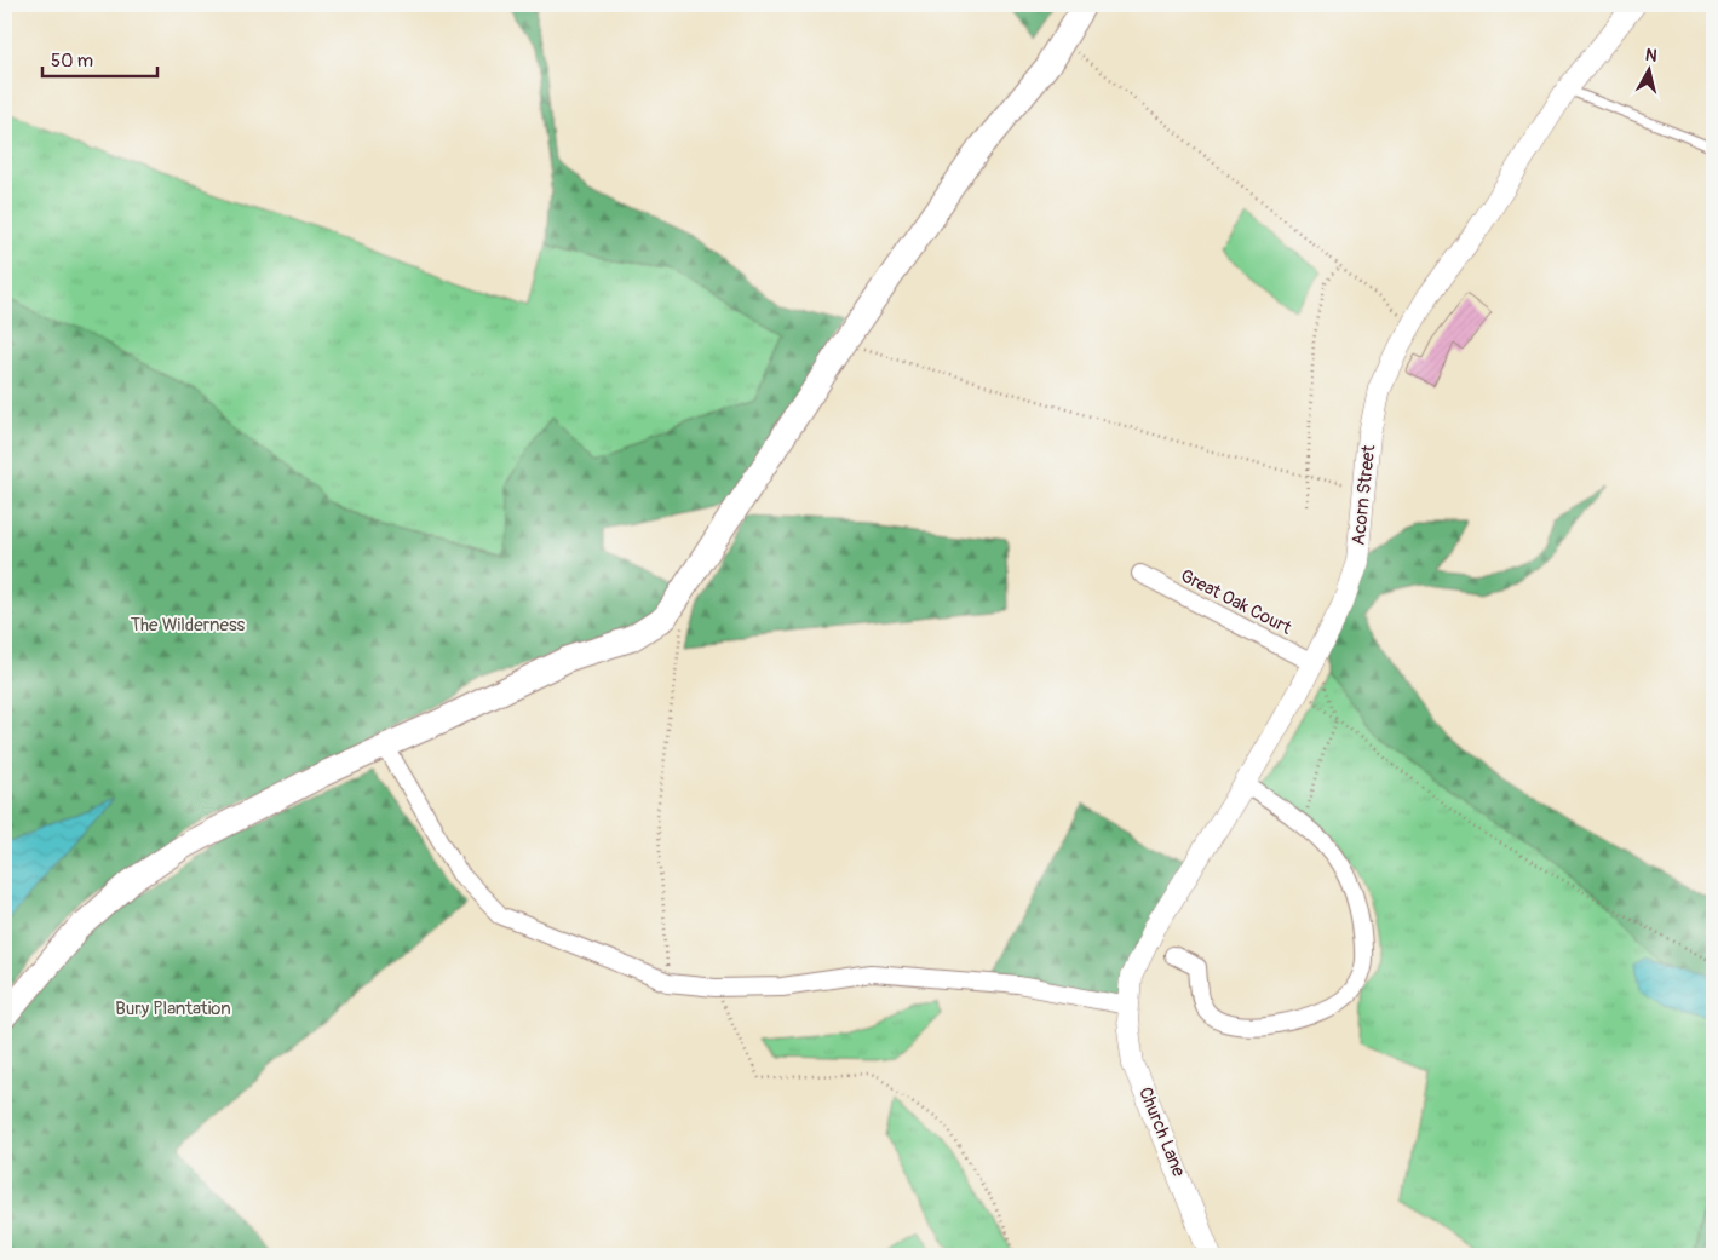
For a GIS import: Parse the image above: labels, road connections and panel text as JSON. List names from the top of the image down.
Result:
{
  "streets": {
    "street": ["Acorn Street", "Great Oak Court", "Church Lane"]
  },
  "crossings": [
    ["Acorn Street", "Great Oak Court"],
    ["Acorn Street", "Church Lane"]
  ],
  "parks": ["The Wilderness", "Bury Plantation"],
  "scale_bar": "50 m",
  "north": "top"
}
